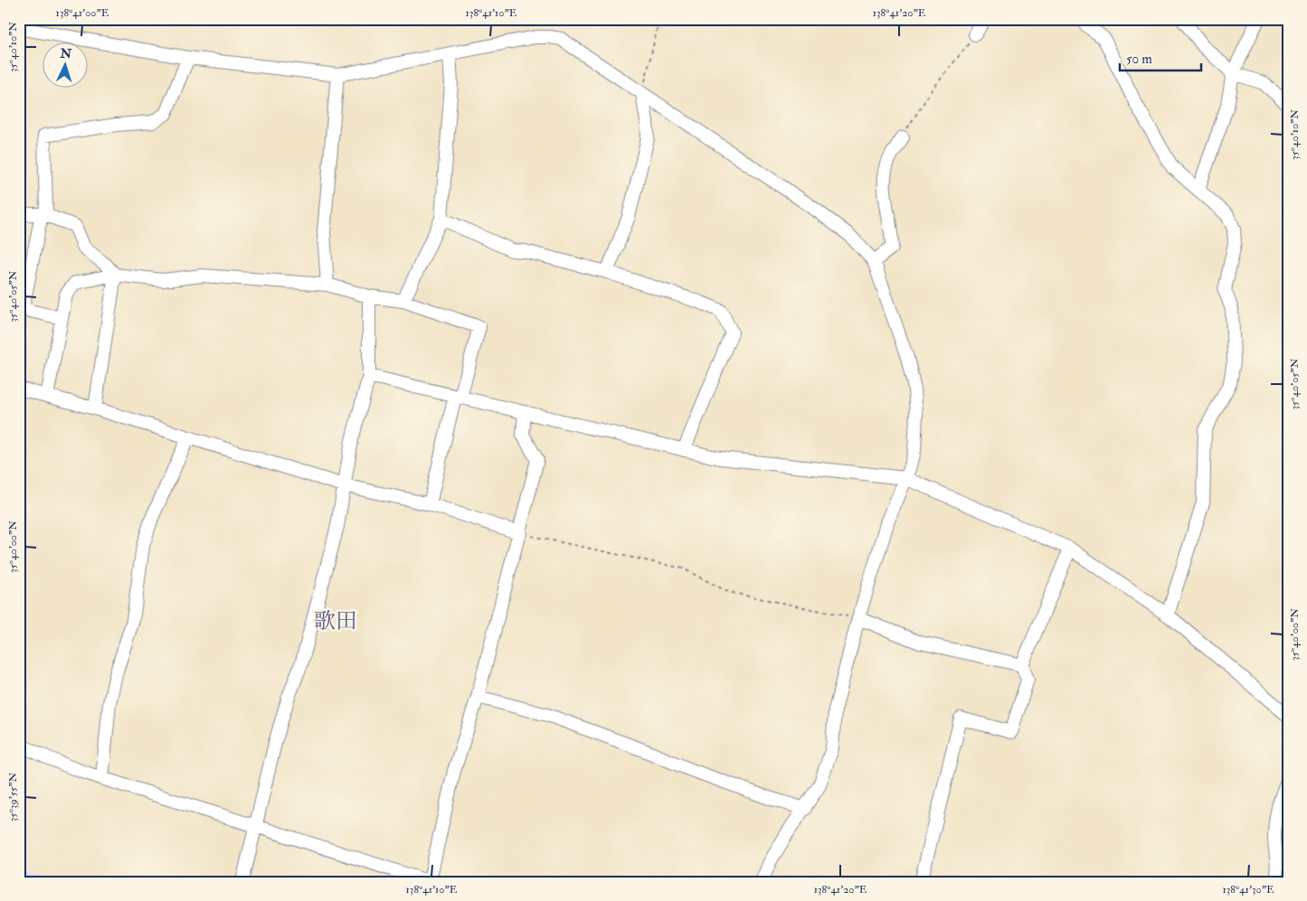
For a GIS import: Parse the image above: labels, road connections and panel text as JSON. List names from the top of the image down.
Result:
{
  "districts": ["歌田"],
  "scale_bar": "50 m",
  "north": "top",
  "coordinates": [
    "138°41'00\"E",
    "138°41'10\"E",
    "138°41'20\"E",
    "35°40'10\"N",
    "35°40'05\"N",
    "35°40'00\"N",
    "35°39'55\"N",
    "138°41'30\"E"
  ]
}
